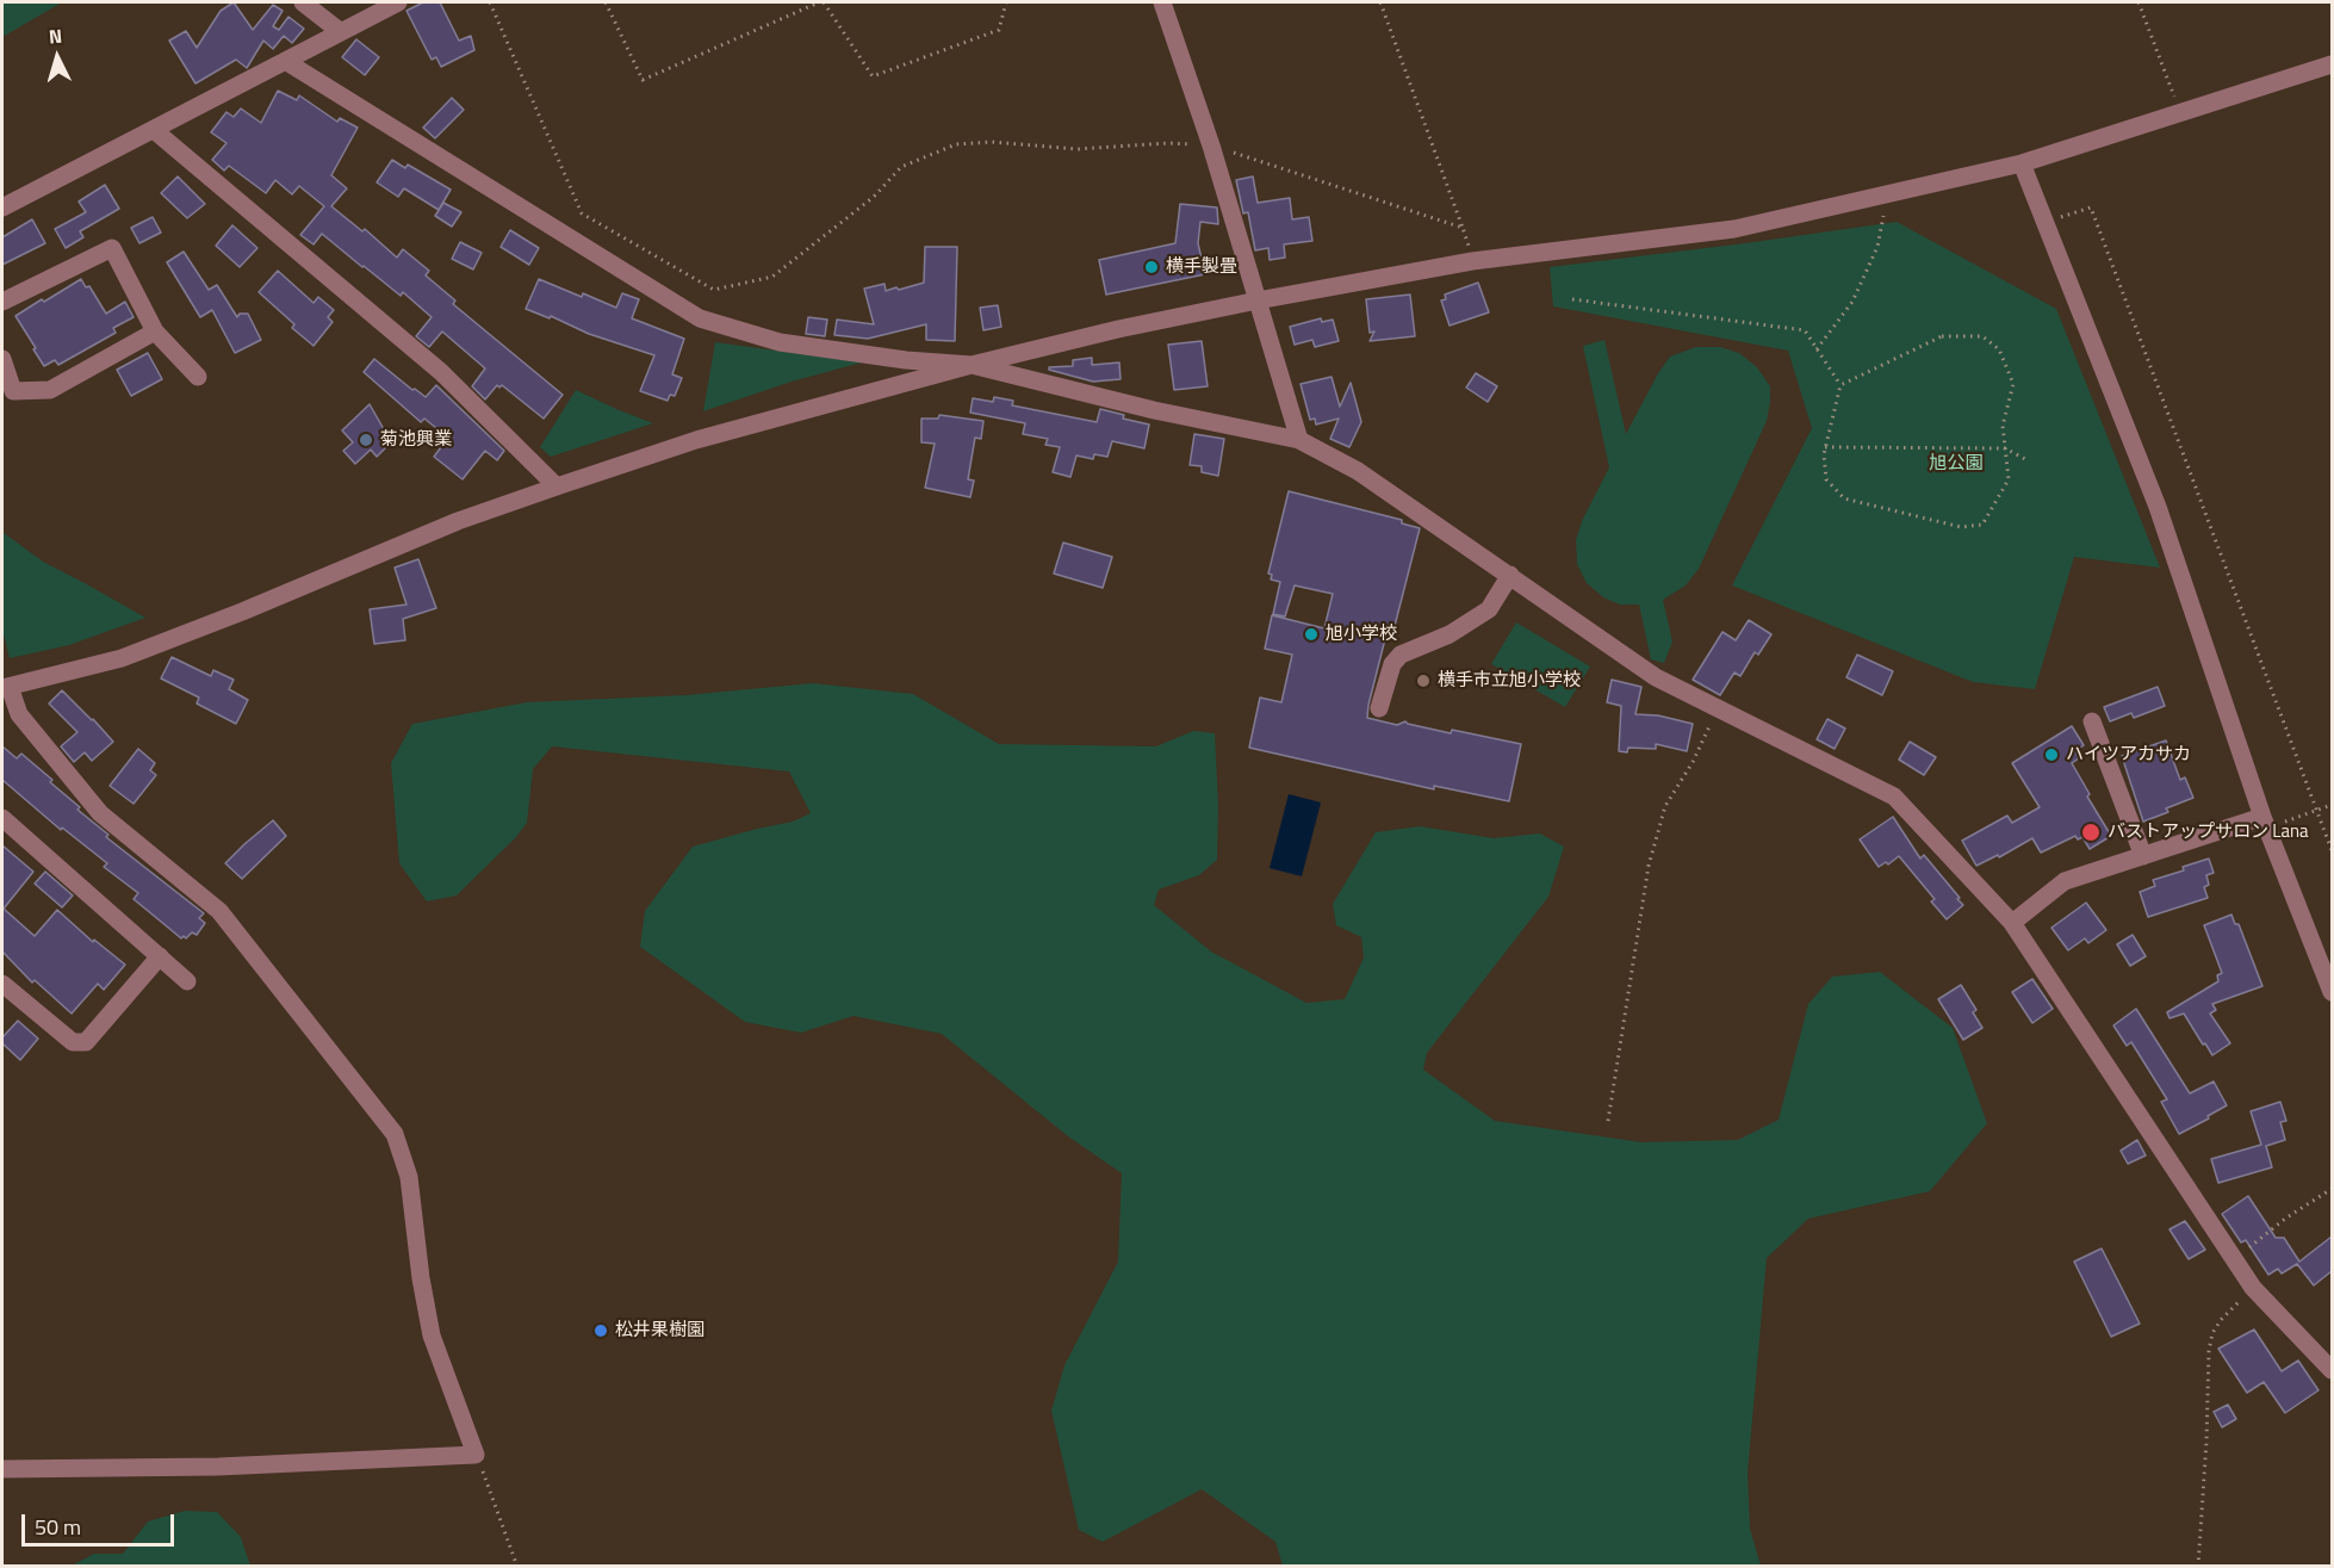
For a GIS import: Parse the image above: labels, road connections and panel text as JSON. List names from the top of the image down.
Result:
{
  "parks": ["旭公園"],
  "places": [
    "横手製畳",
    "菊池興業",
    "旭小学校",
    "横手市立旭小学校",
    "ハイツアカサカ",
    "バストアップサロン Lana",
    "松井果樹園"
  ],
  "scale_bar": "50 m",
  "north": "top"
}
